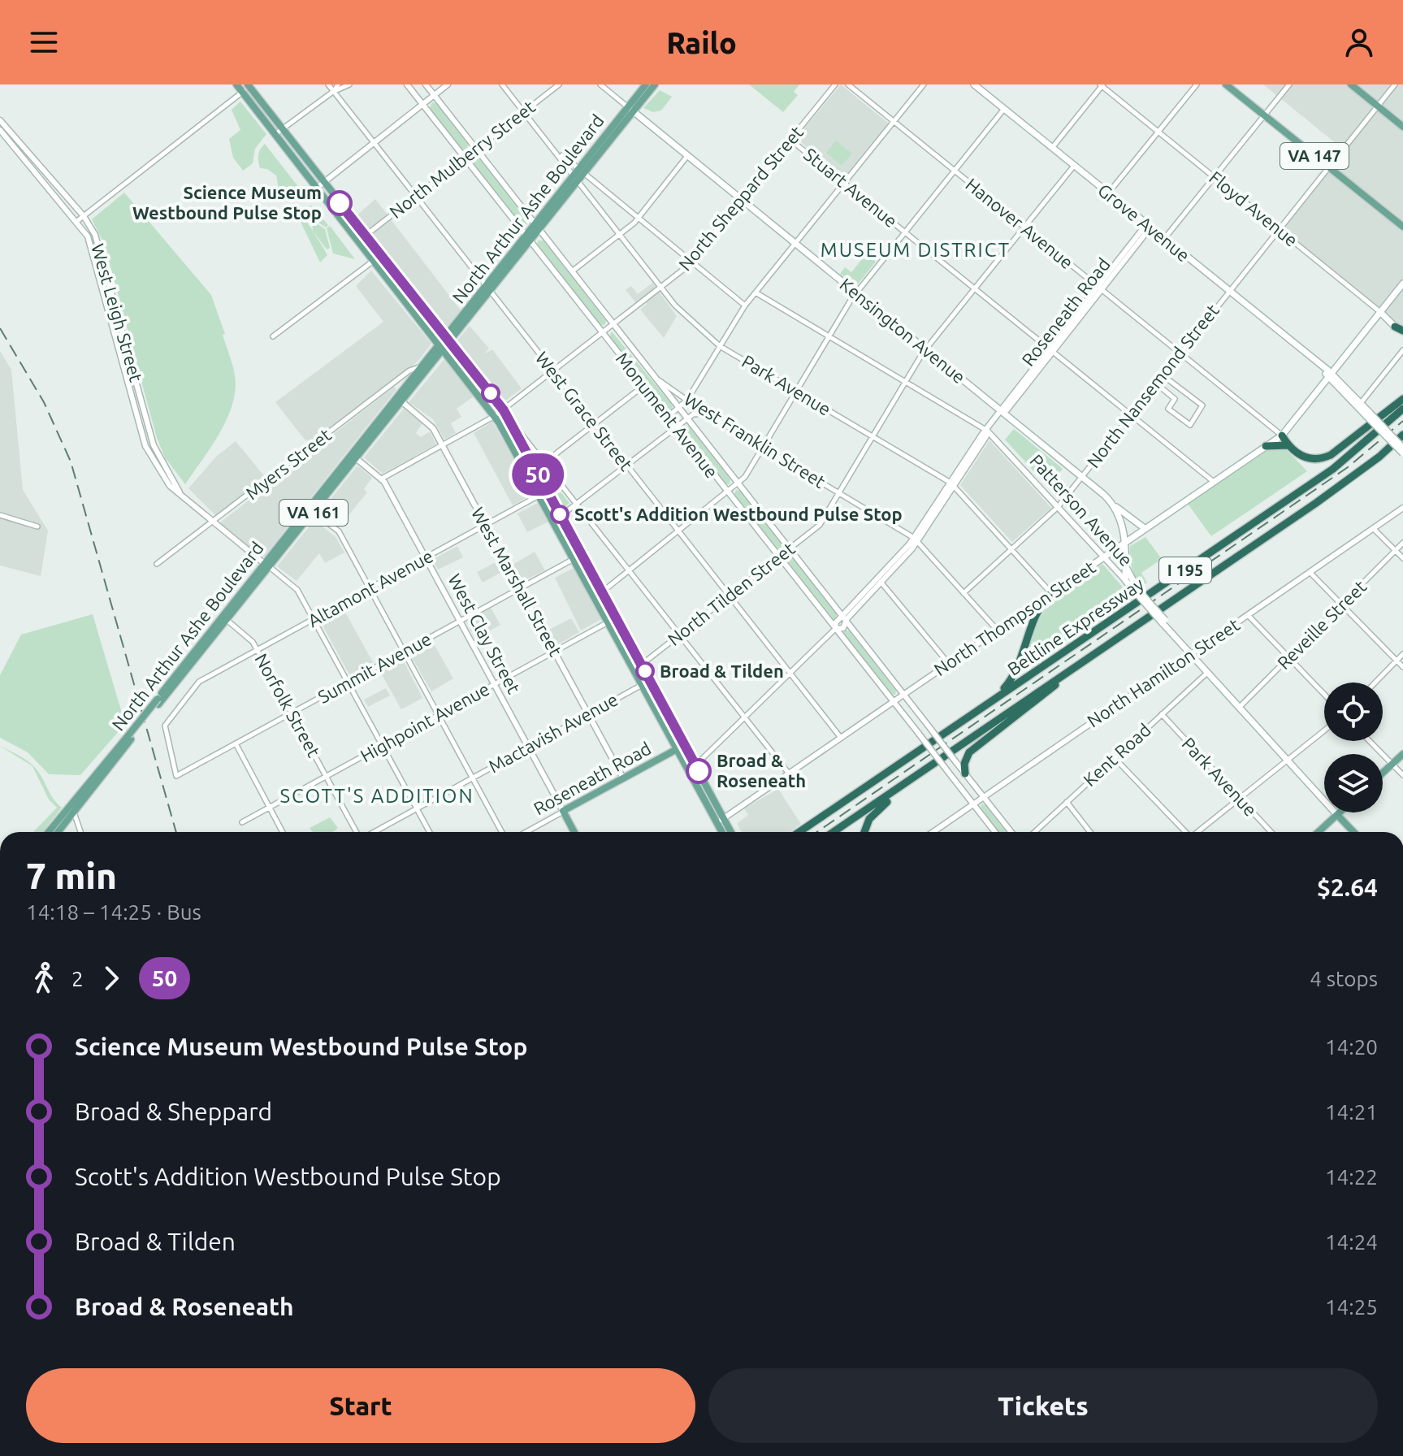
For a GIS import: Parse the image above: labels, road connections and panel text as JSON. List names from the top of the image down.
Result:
{
  "streets": {
    "highway": ["I 195", "Beltline Expressway"],
    "main road": [
      "VA 147",
      "North Arthur Ashe Boulevard",
      "Floyd Avenue",
      "Grove Avenue",
      "Roseneath Road",
      "Kensington Avenue",
      "Patterson Avenue",
      "VA 161",
      "North Thompson Street",
      "West Clay Street"
    ],
    "street": [
      "North Mulberry Street",
      "Stuart Avenue",
      "North Sheppard Street",
      "Hanover Avenue",
      "West Leigh Street",
      "Park Avenue",
      "North Nansemond Street",
      "West Grace Street",
      "Monument Avenue",
      "West Franklin Street",
      "Myers Street",
      "West Marshall Street",
      "Altamont Avenue",
      "North Tilden Street",
      "Reveille Street",
      "Summit Avenue",
      "North Hamilton Street",
      "Norfolk Street",
      "Highpoint Avenue",
      "Mactavish Avenue",
      "Kent Road"
    ]
  },
  "crossings": [
    ["VA 147", "North Nansemond Street"],
    ["North Mulberry Street", "Park Avenue"],
    ["North Mulberry Street", "West Grace Street"],
    ["North Mulberry Street", "Monument Avenue"],
    ["Stuart Avenue", "North Sheppard Street"],
    ["Stuart Avenue", "Roseneath Road"],
    ["Stuart Avenue", "North Nansemond Street"],
    ["Stuart Avenue", "North Tilden Street"],
    ["Stuart Avenue", "North Thompson Street"],
    ["North Sheppard Street", "Kensington Avenue"],
    ["North Sheppard Street", "Park Avenue"],
    ["North Sheppard Street", "West Grace Street"],
    ["North Sheppard Street", "Monument Avenue"],
    ["North Sheppard Street", "West Marshall Street"],
    ["North Sheppard Street", "West Clay Street"],
    ["North Arthur Ashe Boulevard", "West Leigh Street"],
    ["North Arthur Ashe Boulevard", "Kensington Avenue"],
    ["North Arthur Ashe Boulevard", "Park Avenue"],
    ["North Arthur Ashe Boulevard", "West Grace Street"],
    ["North Arthur Ashe Boulevard", "Monument Avenue"],
    ["North Arthur Ashe Boulevard", "Myers Street"],
    ["North Arthur Ashe Boulevard", "West Marshall Street"],
    ["North Arthur Ashe Boulevard", "West Clay Street"],
    ["North Arthur Ashe Boulevard", "Norfolk Street"],
    ["Floyd Avenue", "North Nansemond Street"],
    ["Floyd Avenue", "North Thompson Street"],
    ["Grove Avenue", "Roseneath Road"],
    ["Grove Avenue", "North Nansemond Street"],
    ["Grove Avenue", "North Tilden Street"],
    ["Grove Avenue", "North Thompson Street"],
    ["Hanover Avenue", "Roseneath Road"],
    ["Hanover Avenue", "North Nansemond Street"],
    ["Hanover Avenue", "North Tilden Street"],
    ["Hanover Avenue", "North Thompson Street"],
    ["Roseneath Road", "Kensington Avenue"],
    ["Roseneath Road", "Park Avenue"],
    ["Roseneath Road", "West Grace Street"],
    ["Roseneath Road", "Monument Avenue"],
    ["Roseneath Road", "West Franklin Street"],
    ["Roseneath Road", "Patterson Avenue"],
    ["Roseneath Road", "West Marshall Street"],
    ["Roseneath Road", "West Clay Street"],
    ["West Leigh Street", "Myers Street"],
    ["Kensington Avenue", "North Nansemond Street"],
    ["Kensington Avenue", "North Tilden Street"],
    ["Kensington Avenue", "North Thompson Street"],
    ["Park Avenue", "North Nansemond Street"],
    ["Park Avenue", "North Tilden Street"],
    ["Park Avenue", "North Thompson Street"],
    ["Park Avenue", "Kent Road"],
    ["North Nansemond Street", "West Franklin Street"],
    ["North Nansemond Street", "Patterson Avenue"],
    ["West Grace Street", "North Tilden Street"],
    ["West Grace Street", "North Thompson Street"],
    ["Monument Avenue", "West Franklin Street"],
    ["Monument Avenue", "North Tilden Street"],
    ["Monument Avenue", "North Thompson Street"],
    ["Monument Avenue", "North Hamilton Street"],
    ["West Franklin Street", "North Tilden Street"],
    ["West Franklin Street", "North Thompson Street"],
    ["Patterson Avenue", "North Tilden Street"],
    ["Patterson Avenue", "North Thompson Street"],
    ["Patterson Avenue", "Reveille Street"],
    ["Patterson Avenue", "North Hamilton Street"],
    ["Patterson Avenue", "Kent Road"],
    ["West Marshall Street", "Altamont Avenue"],
    ["West Marshall Street", "Summit Avenue"],
    ["West Marshall Street", "Highpoint Avenue"],
    ["West Marshall Street", "Mactavish Avenue"],
    ["Altamont Avenue", "West Clay Street"],
    ["Altamont Avenue", "Summit Avenue"],
    ["Altamont Avenue", "Norfolk Street"],
    ["West Clay Street", "Summit Avenue"],
    ["West Clay Street", "Highpoint Avenue"],
    ["West Clay Street", "Mactavish Avenue"],
    ["Summit Avenue", "Norfolk Street"],
    ["Norfolk Street", "Highpoint Avenue"]
  ],
  "districts": ["MUSEUM DISTRICT", "SCOTT'S ADDITION"],
  "places": [
    "Science Museum Westbound Pulse Stop",
    "Scott's Addition Westbound Pulse Stop",
    "Broad & Tilden",
    "Broad & Roseneath"
  ],
  "lines": ["bus line 50"],
  "page": {
    "header": "Railo",
    "on_map": "50",
    "heading": ["7 min", "14:18 – 14:25 · Bus", "$2.64"],
    "legs": ["2", "50", "4 stops"],
    "list": [
      {
        "name": "Science Museum Westbound Pulse Stop",
        "value": "14:20"
      },
      {
        "name": "Broad & Sheppard",
        "value": "14:21"
      },
      {
        "name": "Scott's Addition Westbound Pulse Stop",
        "value": "14:22"
      },
      {
        "name": "Broad & Tilden",
        "value": "14:24"
      },
      {
        "name": "Broad & Roseneath",
        "value": "14:25"
      }
    ],
    "buttons": ["Start", "Tickets"]
  }
}
